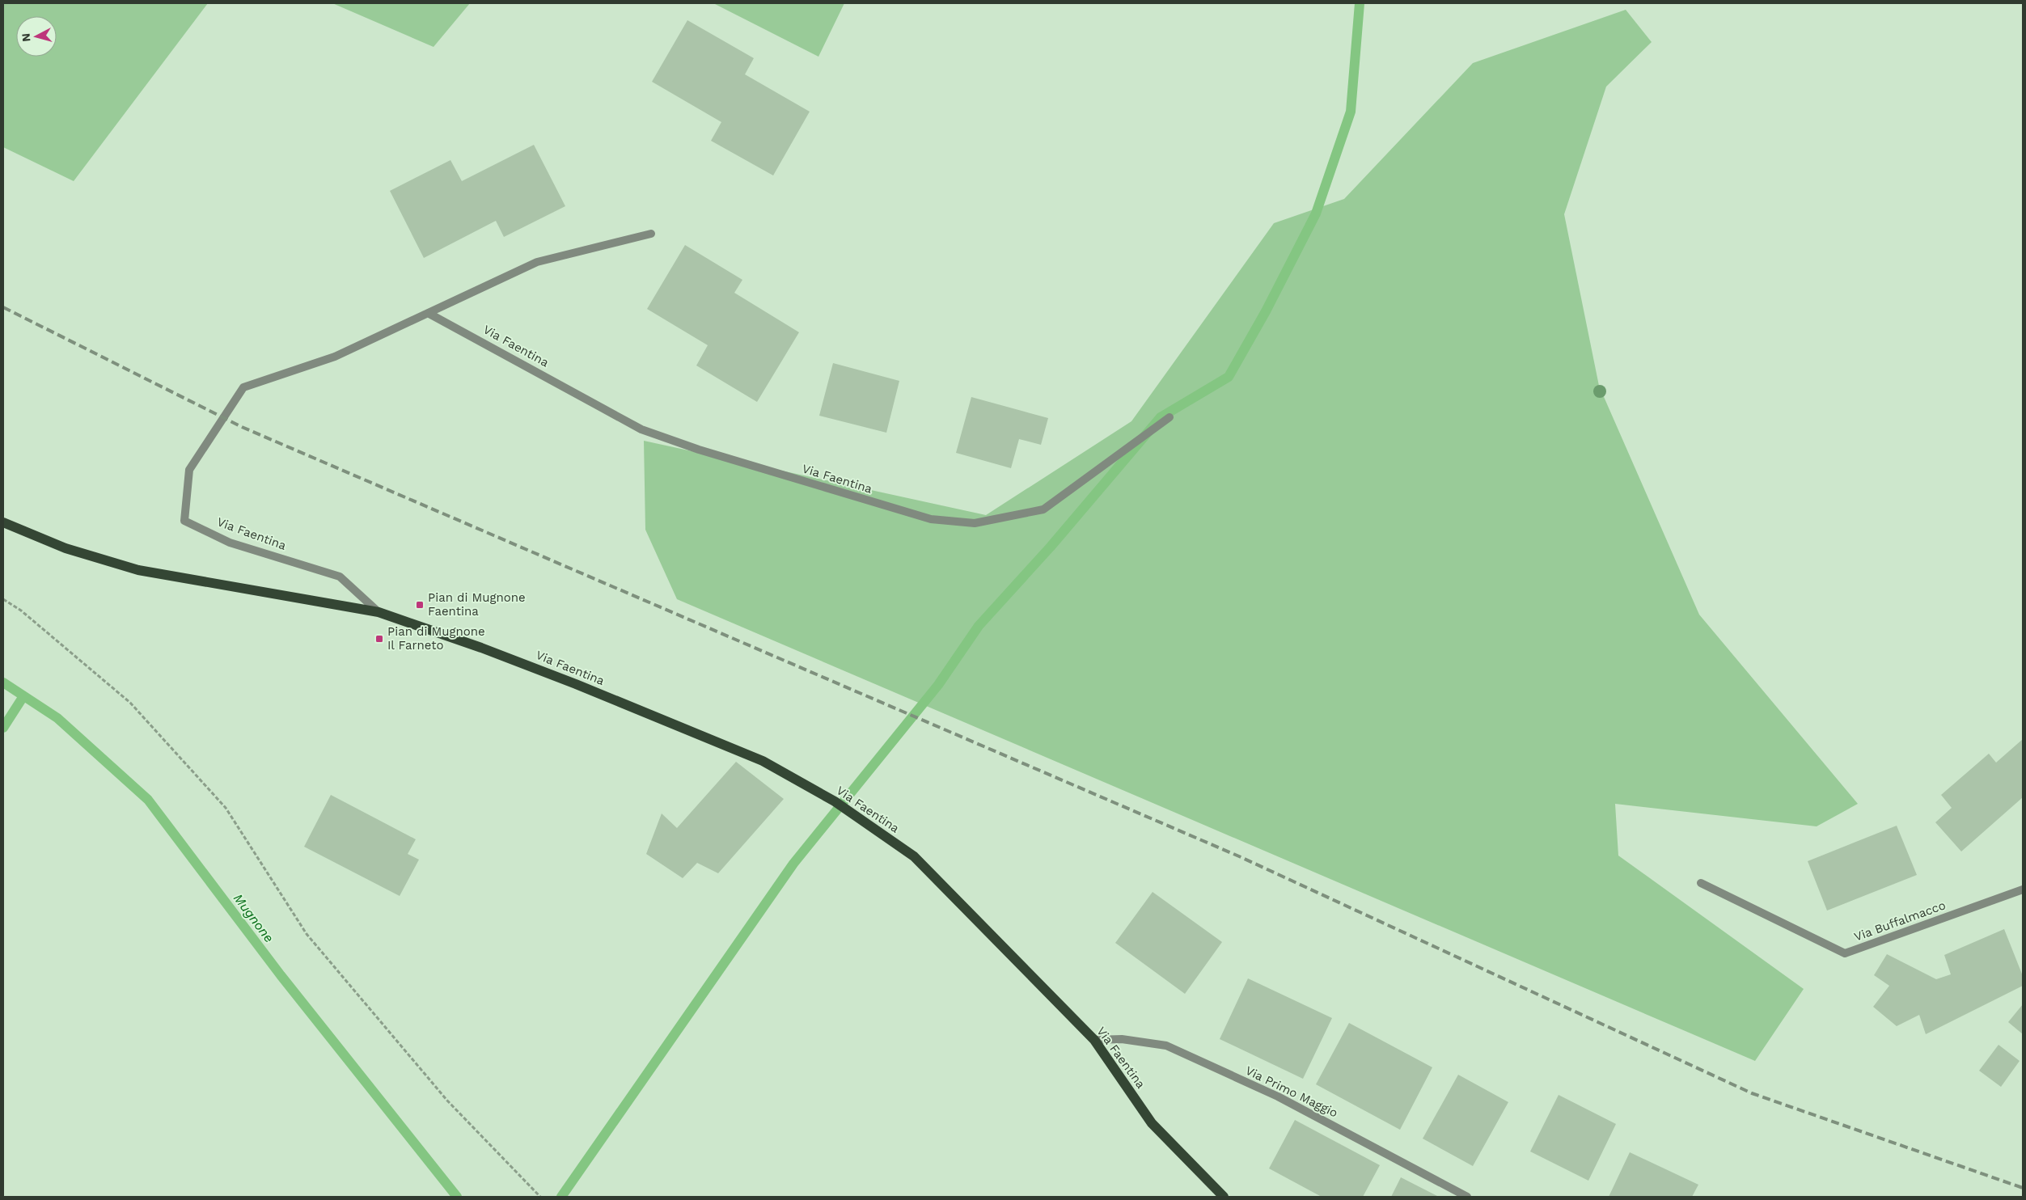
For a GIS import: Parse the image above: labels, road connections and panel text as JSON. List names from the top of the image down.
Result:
{
  "streets": {
    "main road": ["Via Faentina"],
    "street": ["Via Buffalmacco", "Via Primo Maggio"]
  },
  "crossings": [
    ["Via Faentina", "Via Primo Maggio"]
  ],
  "water": ["Mugnone"],
  "places": {
    "transit": ["Pian di Mugnone Faentina", "Pian di Mugnone Il Farneto"]
  },
  "north": "left"
}
